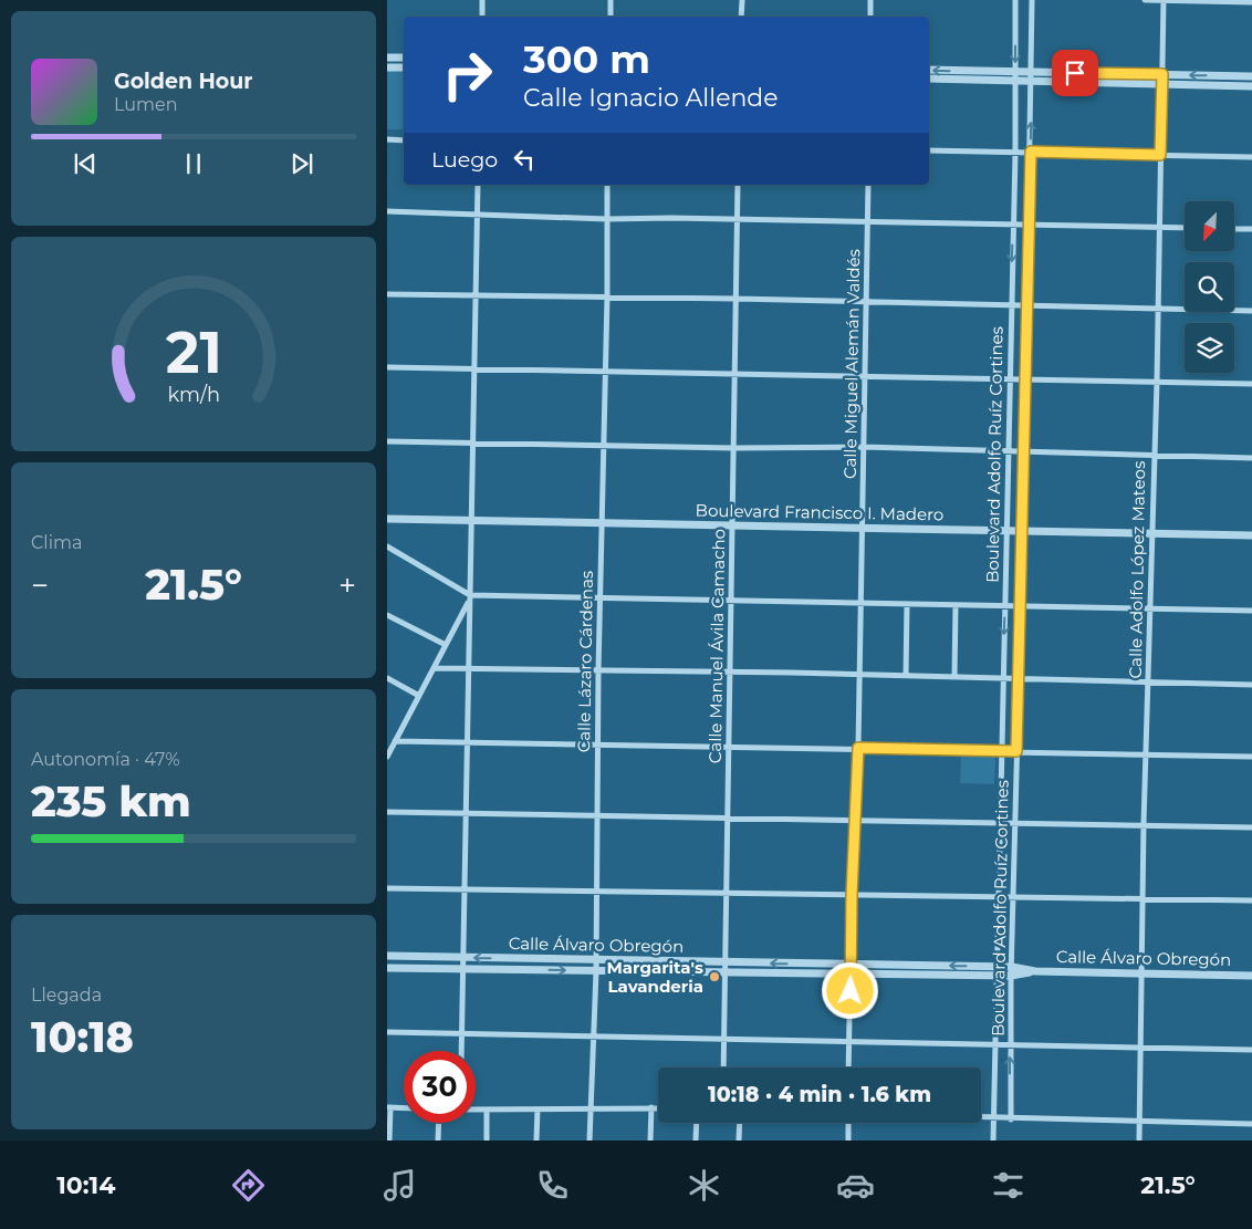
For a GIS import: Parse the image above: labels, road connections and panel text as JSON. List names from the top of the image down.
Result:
{
  "streets": {
    "street": [
      "Calle Miguel Alemán Valdés",
      "Boulevard Adolfo Ruíz Cortines",
      "Boulevard Francisco I. Madero",
      "Calle Adolfo López Mateos",
      "Calle Manuel Ávila Camacho",
      "Calle Lázaro Cárdenas",
      "Calle Álvaro Obregón"
    ]
  },
  "crossings": [
    ["Calle Miguel Alemán Valdés", "Boulevard Francisco I. Madero"],
    ["Calle Miguel Alemán Valdés", "Calle Álvaro Obregón"],
    ["Boulevard Adolfo Ruíz Cortines", "Boulevard Francisco I. Madero"],
    ["Boulevard Adolfo Ruíz Cortines", "Calle Álvaro Obregón"],
    ["Boulevard Francisco I. Madero", "Calle Adolfo López Mateos"],
    ["Boulevard Francisco I. Madero", "Calle Manuel Ávila Camacho"],
    ["Boulevard Francisco I. Madero", "Calle Lázaro Cárdenas"],
    ["Calle Adolfo López Mateos", "Calle Álvaro Obregón"],
    ["Calle Manuel Ávila Camacho", "Calle Álvaro Obregón"],
    ["Calle Lázaro Cárdenas", "Calle Álvaro Obregón"]
  ],
  "places": ["Margarita's Lavanderia"],
  "north": "bottom left",
  "page": {
    "turn": ["300 m", "Calle Ignacio Allende"],
    "song": ["Golden Hour", "Lumen"],
    "then": "Luego",
    "tile": [
      "Clima",
      ["Autonomía · 47%", "235 km"],
      ["Llegada", "10:18"]
    ],
    "heat": ["−", "21.5°", "+"],
    "limit": "30",
    "trip": "10:18 · 4 min · 1.6 km",
    "tabs": ["10:14", "21.5°"],
    "gauge": ["21", "km/h"]
  }
}
